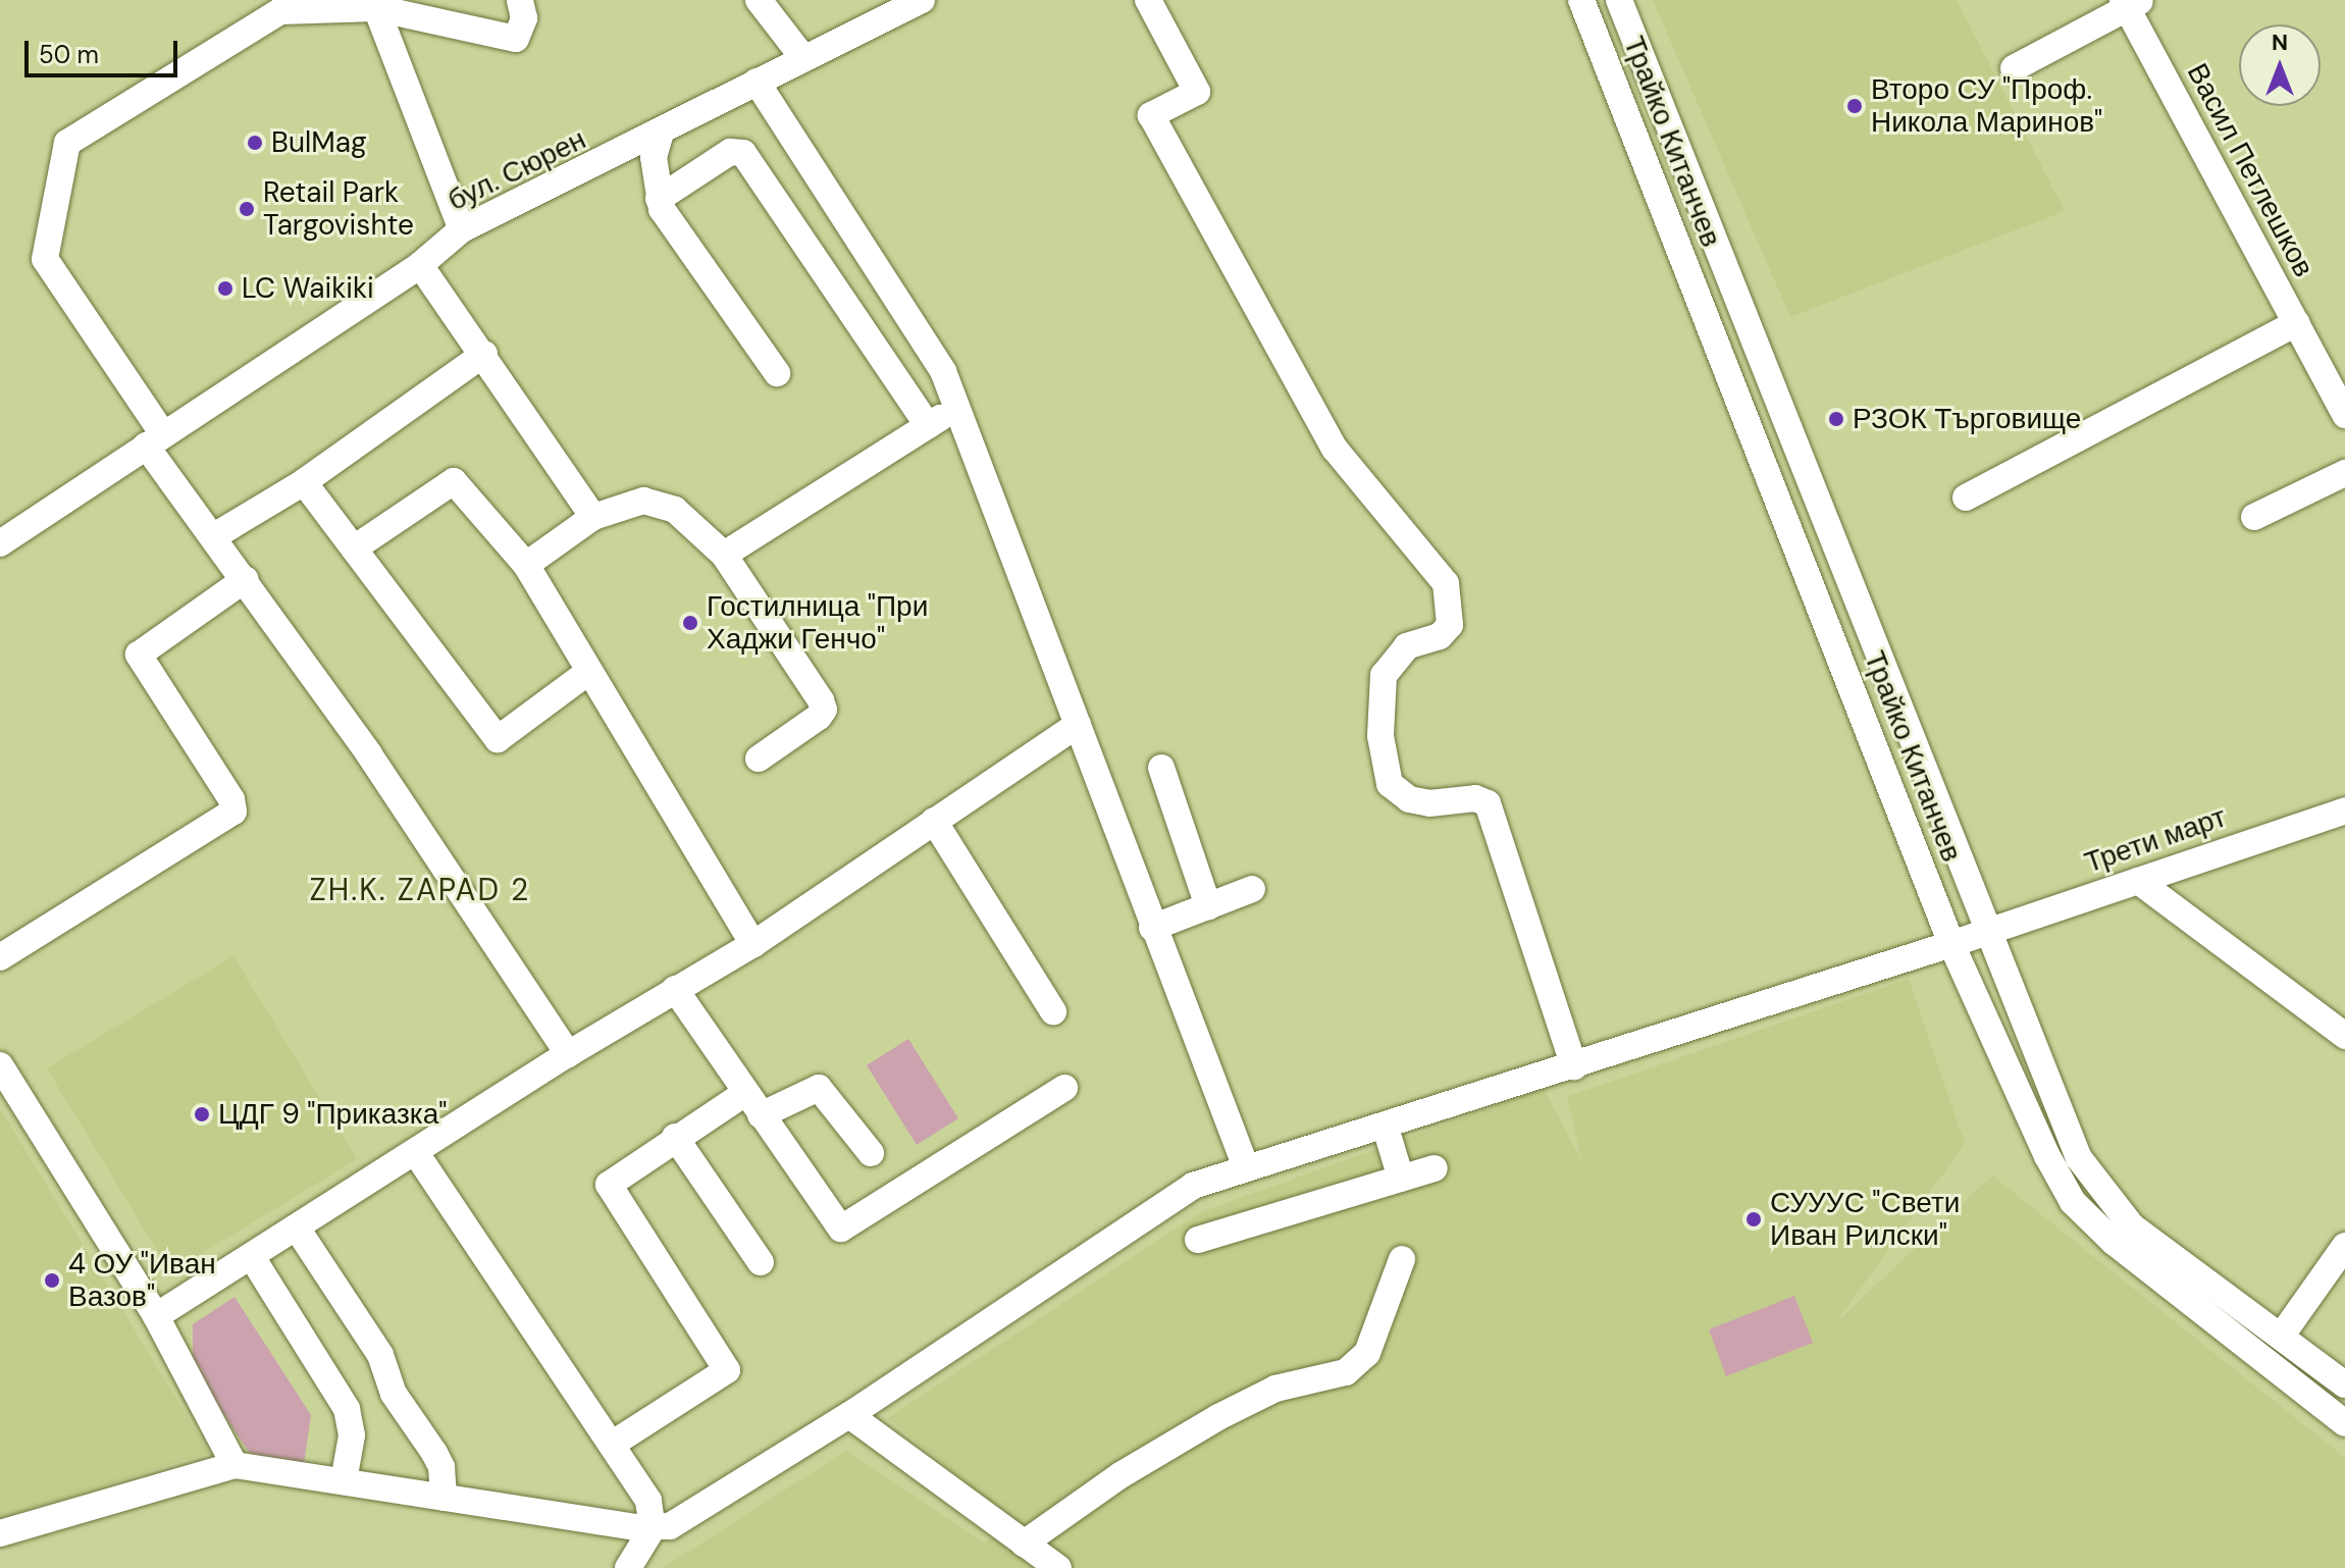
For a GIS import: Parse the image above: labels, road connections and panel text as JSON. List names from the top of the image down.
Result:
{
  "streets": {
    "street": [
      "Трайко Китанчев",
      "бул. Сюрен",
      "Васил Петлешков",
      "Трети март"
    ]
  },
  "crossings": [
    ["Трайко Китанчев", "Трети март"]
  ],
  "districts": ["ZH.K. ZAPAD 2"],
  "places": [
    "Второ СУ \"Проф. Никола Маринов\"",
    "BulMag",
    "Retail Park Targovishte",
    "LC Waikiki",
    "РЗОК Търговище",
    "Гостилница \"При Хаджи Генчо\"",
    "ЦДГ 9 \"Приказка\"",
    "СУУУС \"Свети Иван Рилски\"",
    "4 ОУ \"Иван Вазов\""
  ],
  "scale_bar": "50 m",
  "north": "top"
}
